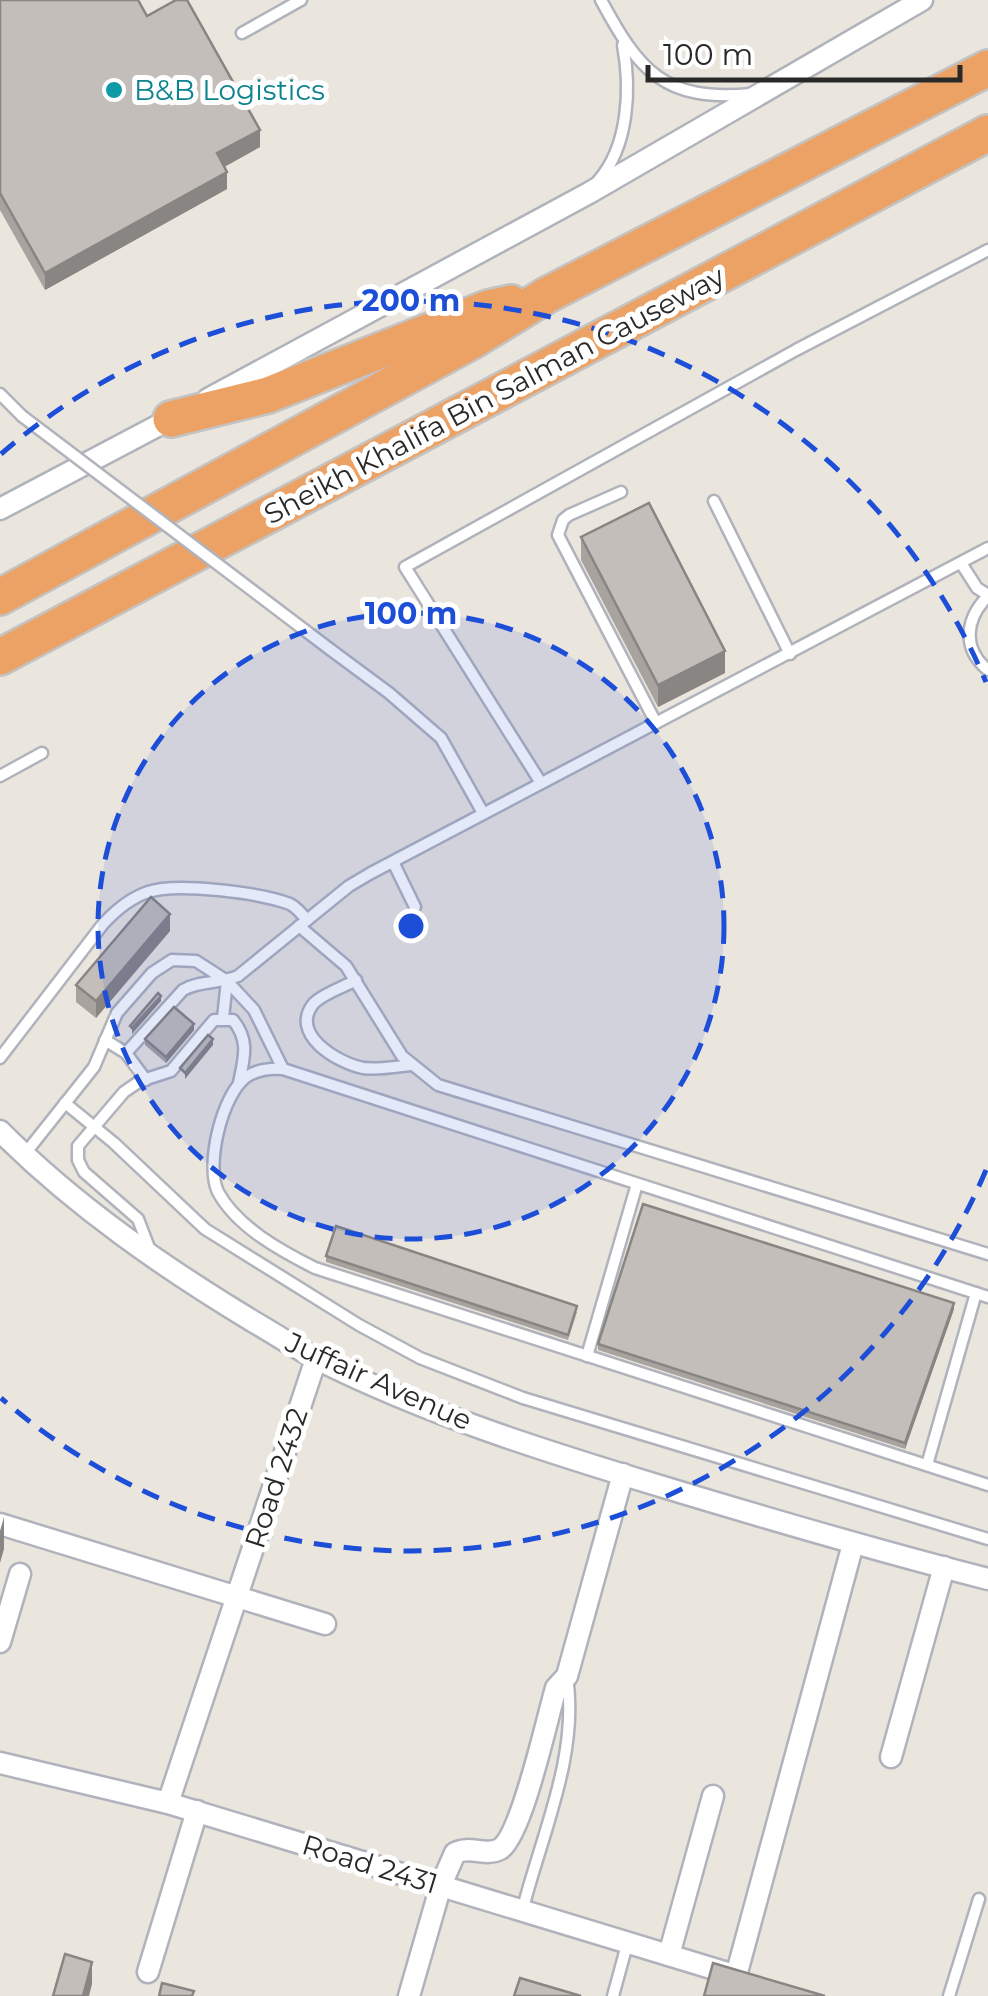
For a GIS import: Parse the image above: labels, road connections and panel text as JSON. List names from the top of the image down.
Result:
{
  "streets": {
    "highway": ["Sheikh Khalifa Bin Salman Causeway"],
    "street": ["Juffair Avenue", "Road 2432", "Road 2431"]
  },
  "crossings": [
    ["Juffair Avenue", "Road 2432"],
    ["Juffair Avenue", "Road 2431"],
    ["Road 2432", "Road 2431"]
  ],
  "places": ["B&B Logistics"],
  "scale_bar": "100 m",
  "rings": ["200 m", "100 m"]
}
